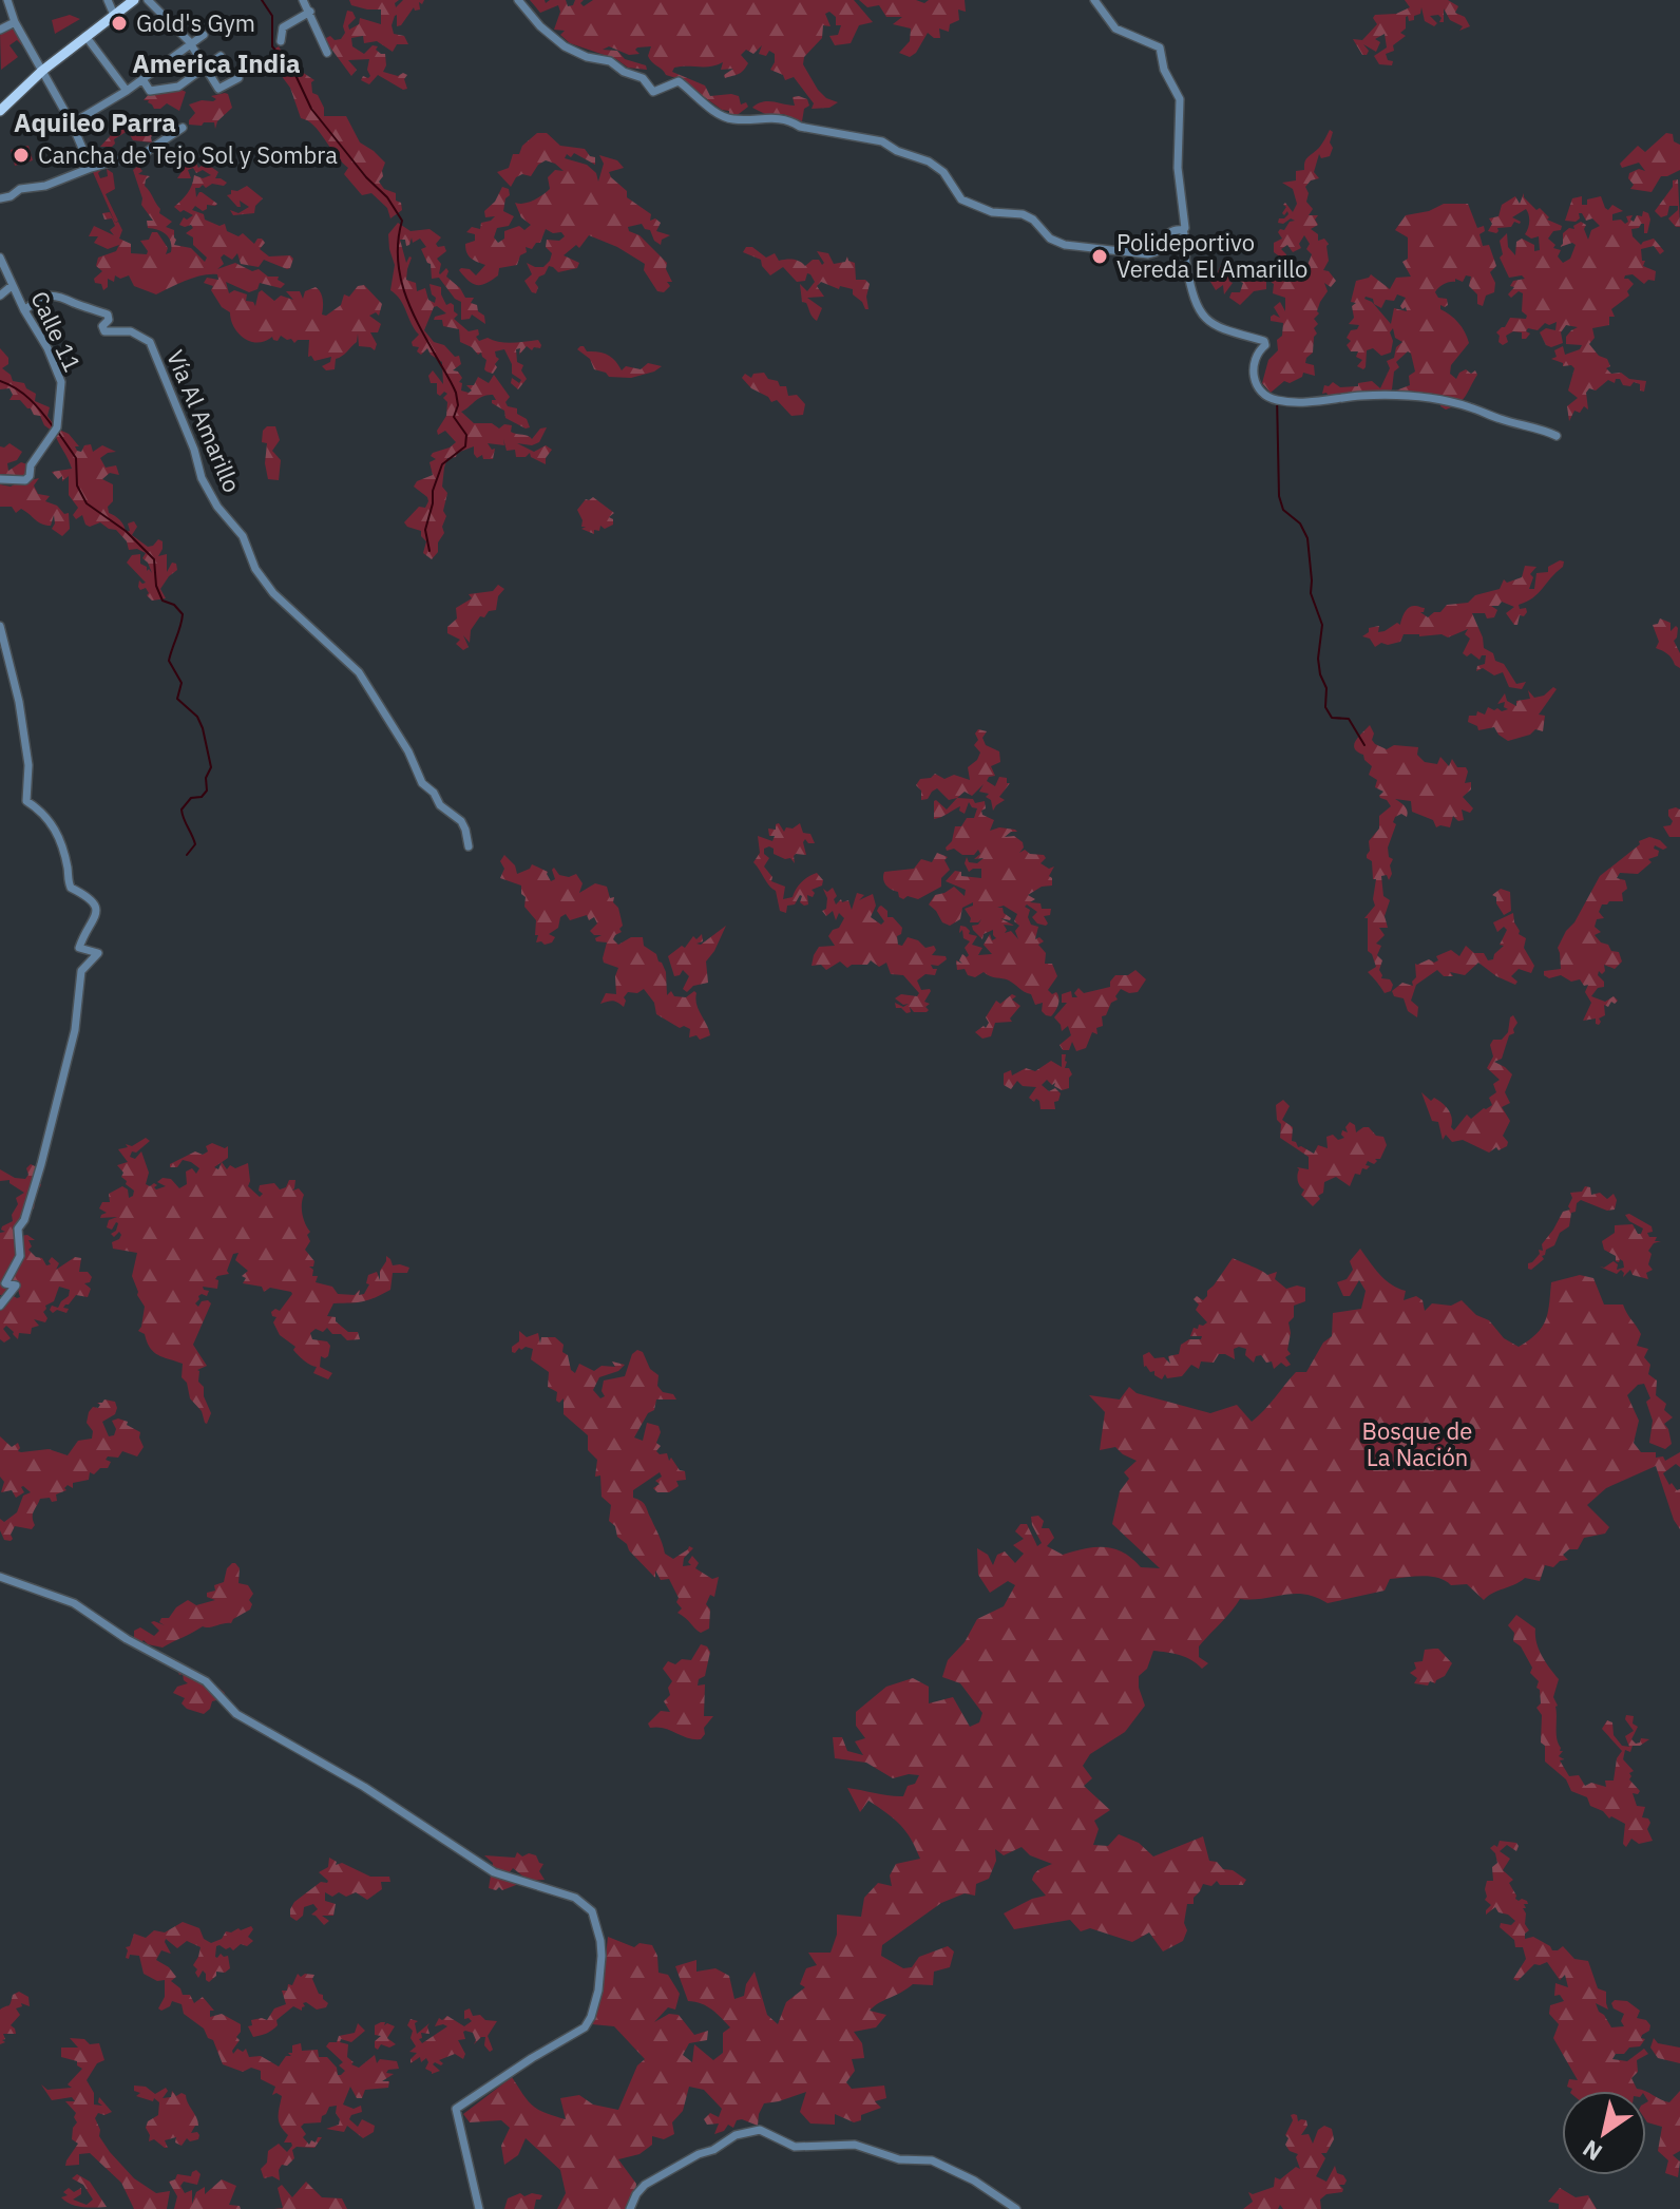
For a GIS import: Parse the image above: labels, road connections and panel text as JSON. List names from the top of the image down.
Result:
{
  "streets": {
    "street": ["Calle 11", "Vía Al Amarillo"]
  },
  "crossings": [
    ["Calle 11", "Vía Al Amarillo"]
  ],
  "districts": ["America India", "Aquileo Parra"],
  "parks": ["Bosque de La Nación"],
  "places": ["Gold's Gym", "Cancha de Tejo Sol y Sombra", "Polideportivo Vereda El Amarillo"],
  "north": "bottom left"
}
